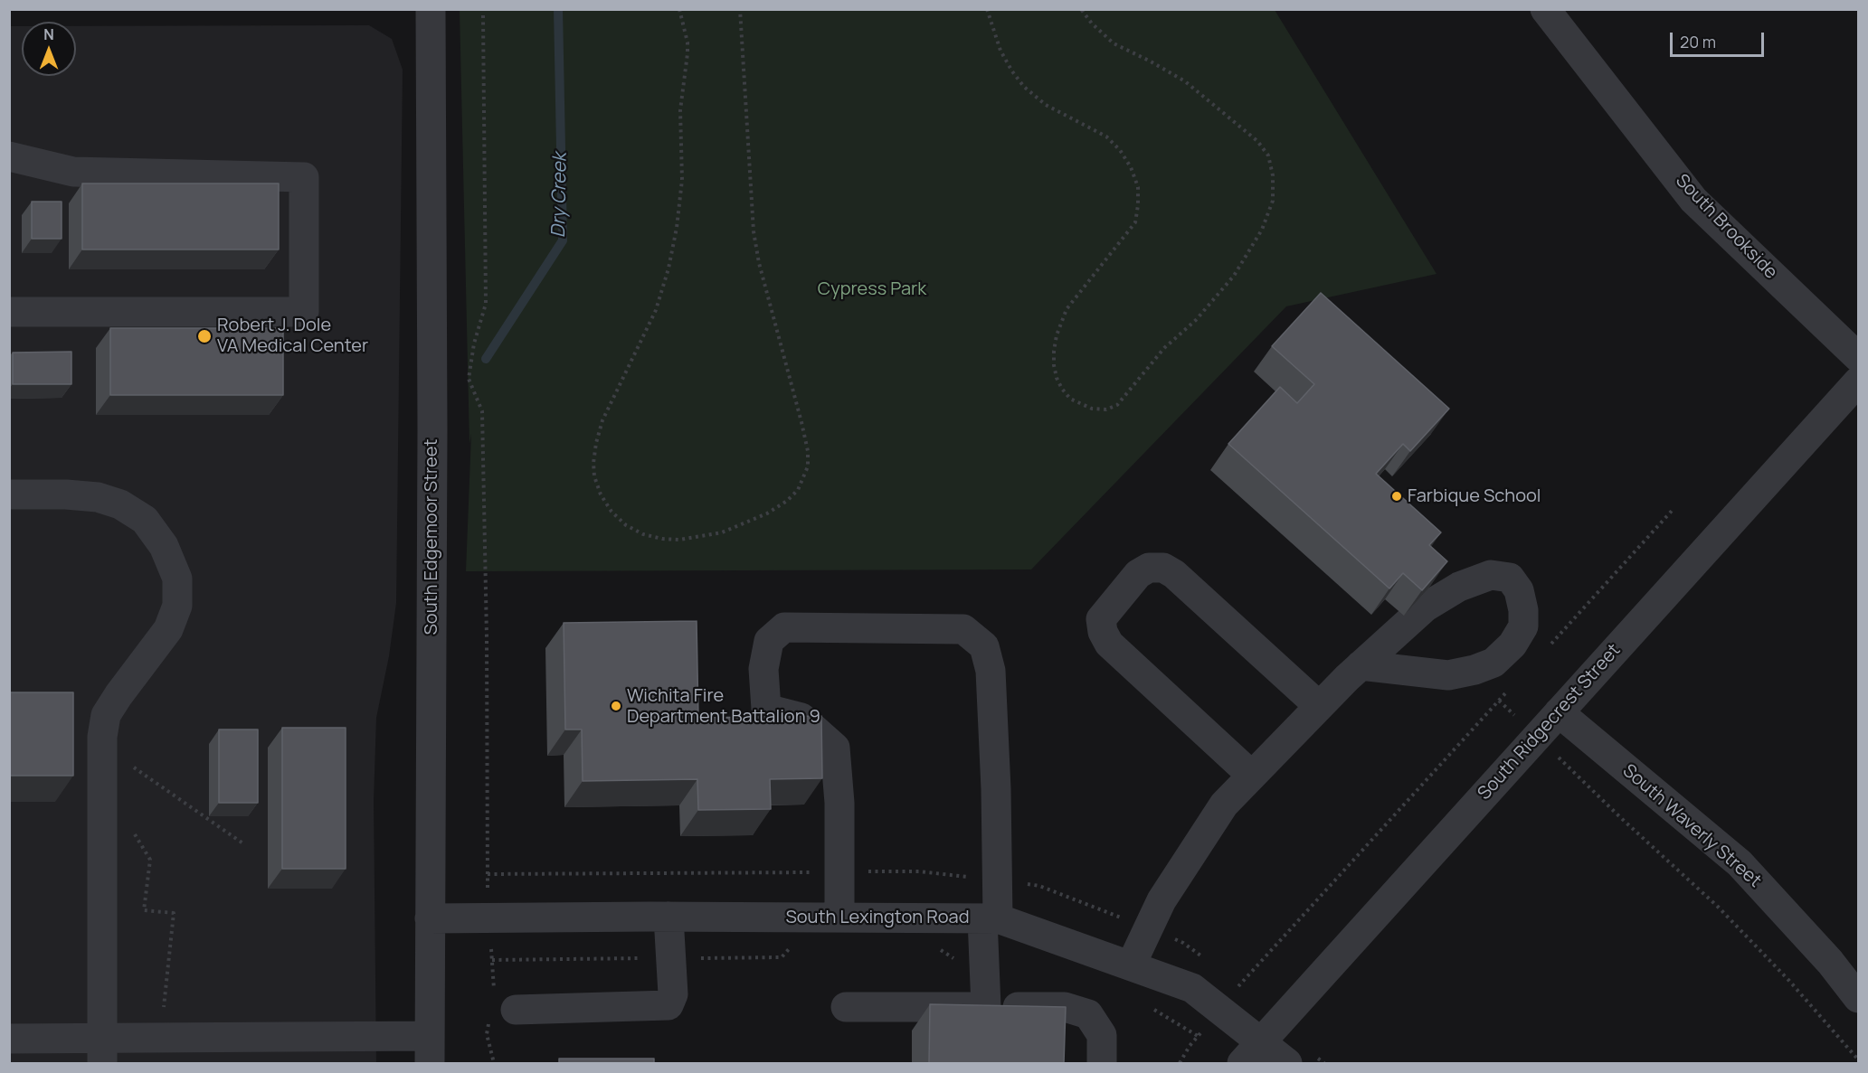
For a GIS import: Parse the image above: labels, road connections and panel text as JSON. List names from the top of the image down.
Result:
{
  "streets": {
    "street": [
      "South Brookside",
      "South Edgemoor Street",
      "South Ridgecrest Street",
      "South Waverly Street",
      "South Lexington Road"
    ]
  },
  "crossings": [
    ["South Edgemoor Street", "South Lexington Road"],
    ["South Ridgecrest Street", "South Waverly Street"],
    ["South Ridgecrest Street", "South Lexington Road"]
  ],
  "water": ["Dry Creek"],
  "parks": ["Cypress Park"],
  "places": ["Robert J. Dole VA Medical Center", "Farbique School", "Wichita Fire Department Battalion 9"],
  "scale_bar": "20 m",
  "north": "top"
}
